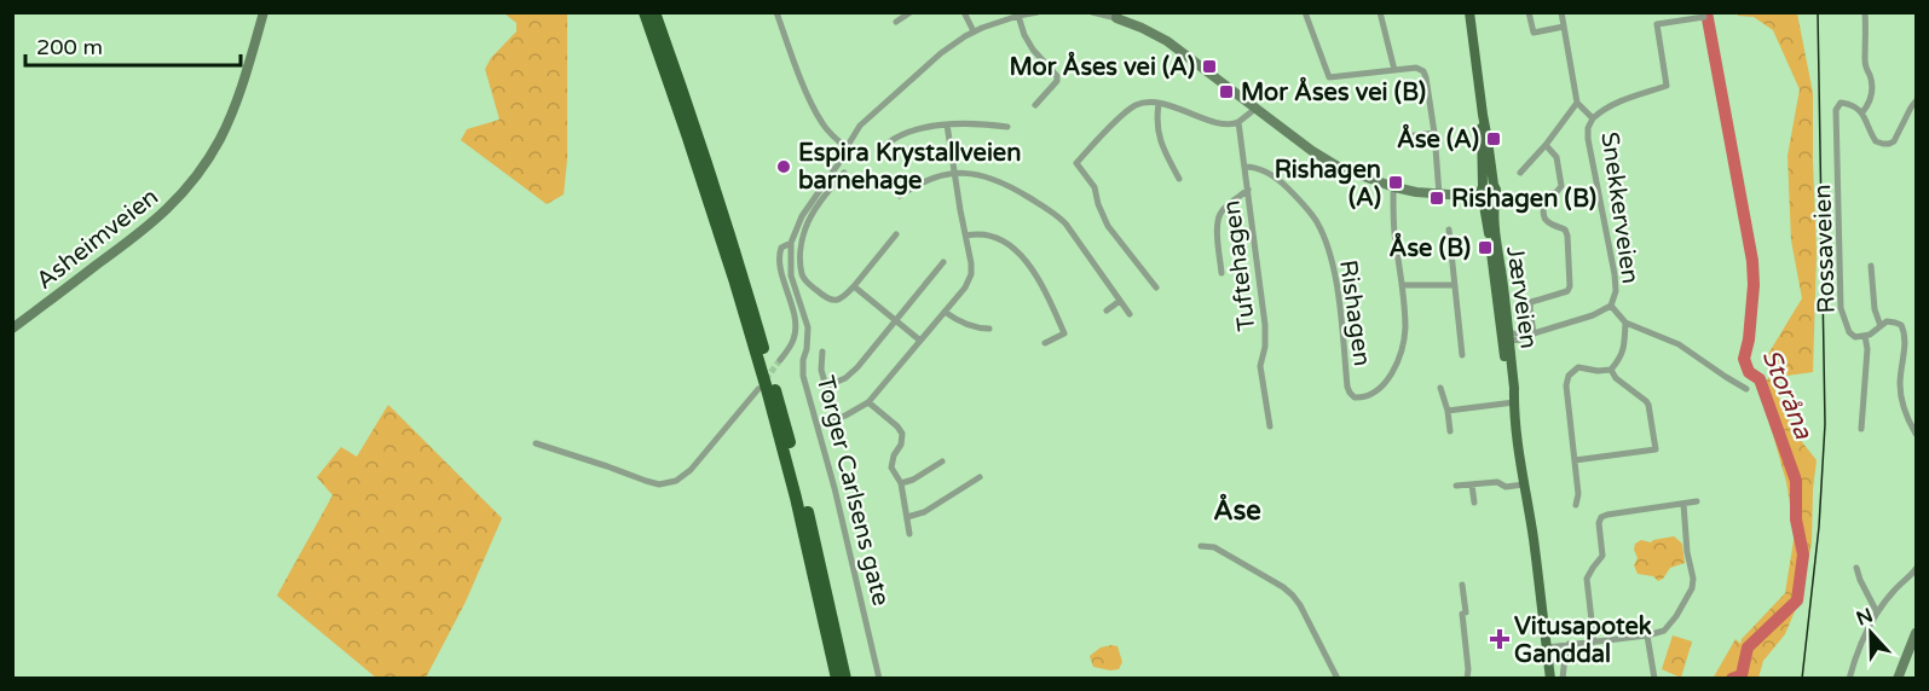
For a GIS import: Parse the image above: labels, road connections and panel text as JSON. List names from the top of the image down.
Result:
{
  "streets": {
    "main road": ["Asheimveien", "Jærveien"],
    "street": [
      "Snekkerveien",
      "Rossaveien",
      "Tuftehagen",
      "Rishagen",
      "Torger Carlsens gate"
    ]
  },
  "crossings": [
    ["Snekkerveien", "Jærveien"],
    ["Tuftehagen", "Rishagen"]
  ],
  "districts": ["Åse"],
  "water": ["Storåna"],
  "places": {
    "transit": [
      "Mor Åses vei (A)",
      "Mor Åses vei (B)",
      "Åse (A)",
      "Rishagen (A)",
      "Rishagen (B)",
      "Åse (B)"
    ],
    "other": ["Espira Krystallveien barnehage"],
    "health": ["Vitusapotek Ganddal"]
  },
  "scale_bar": "200 m",
  "north": "top"
}
